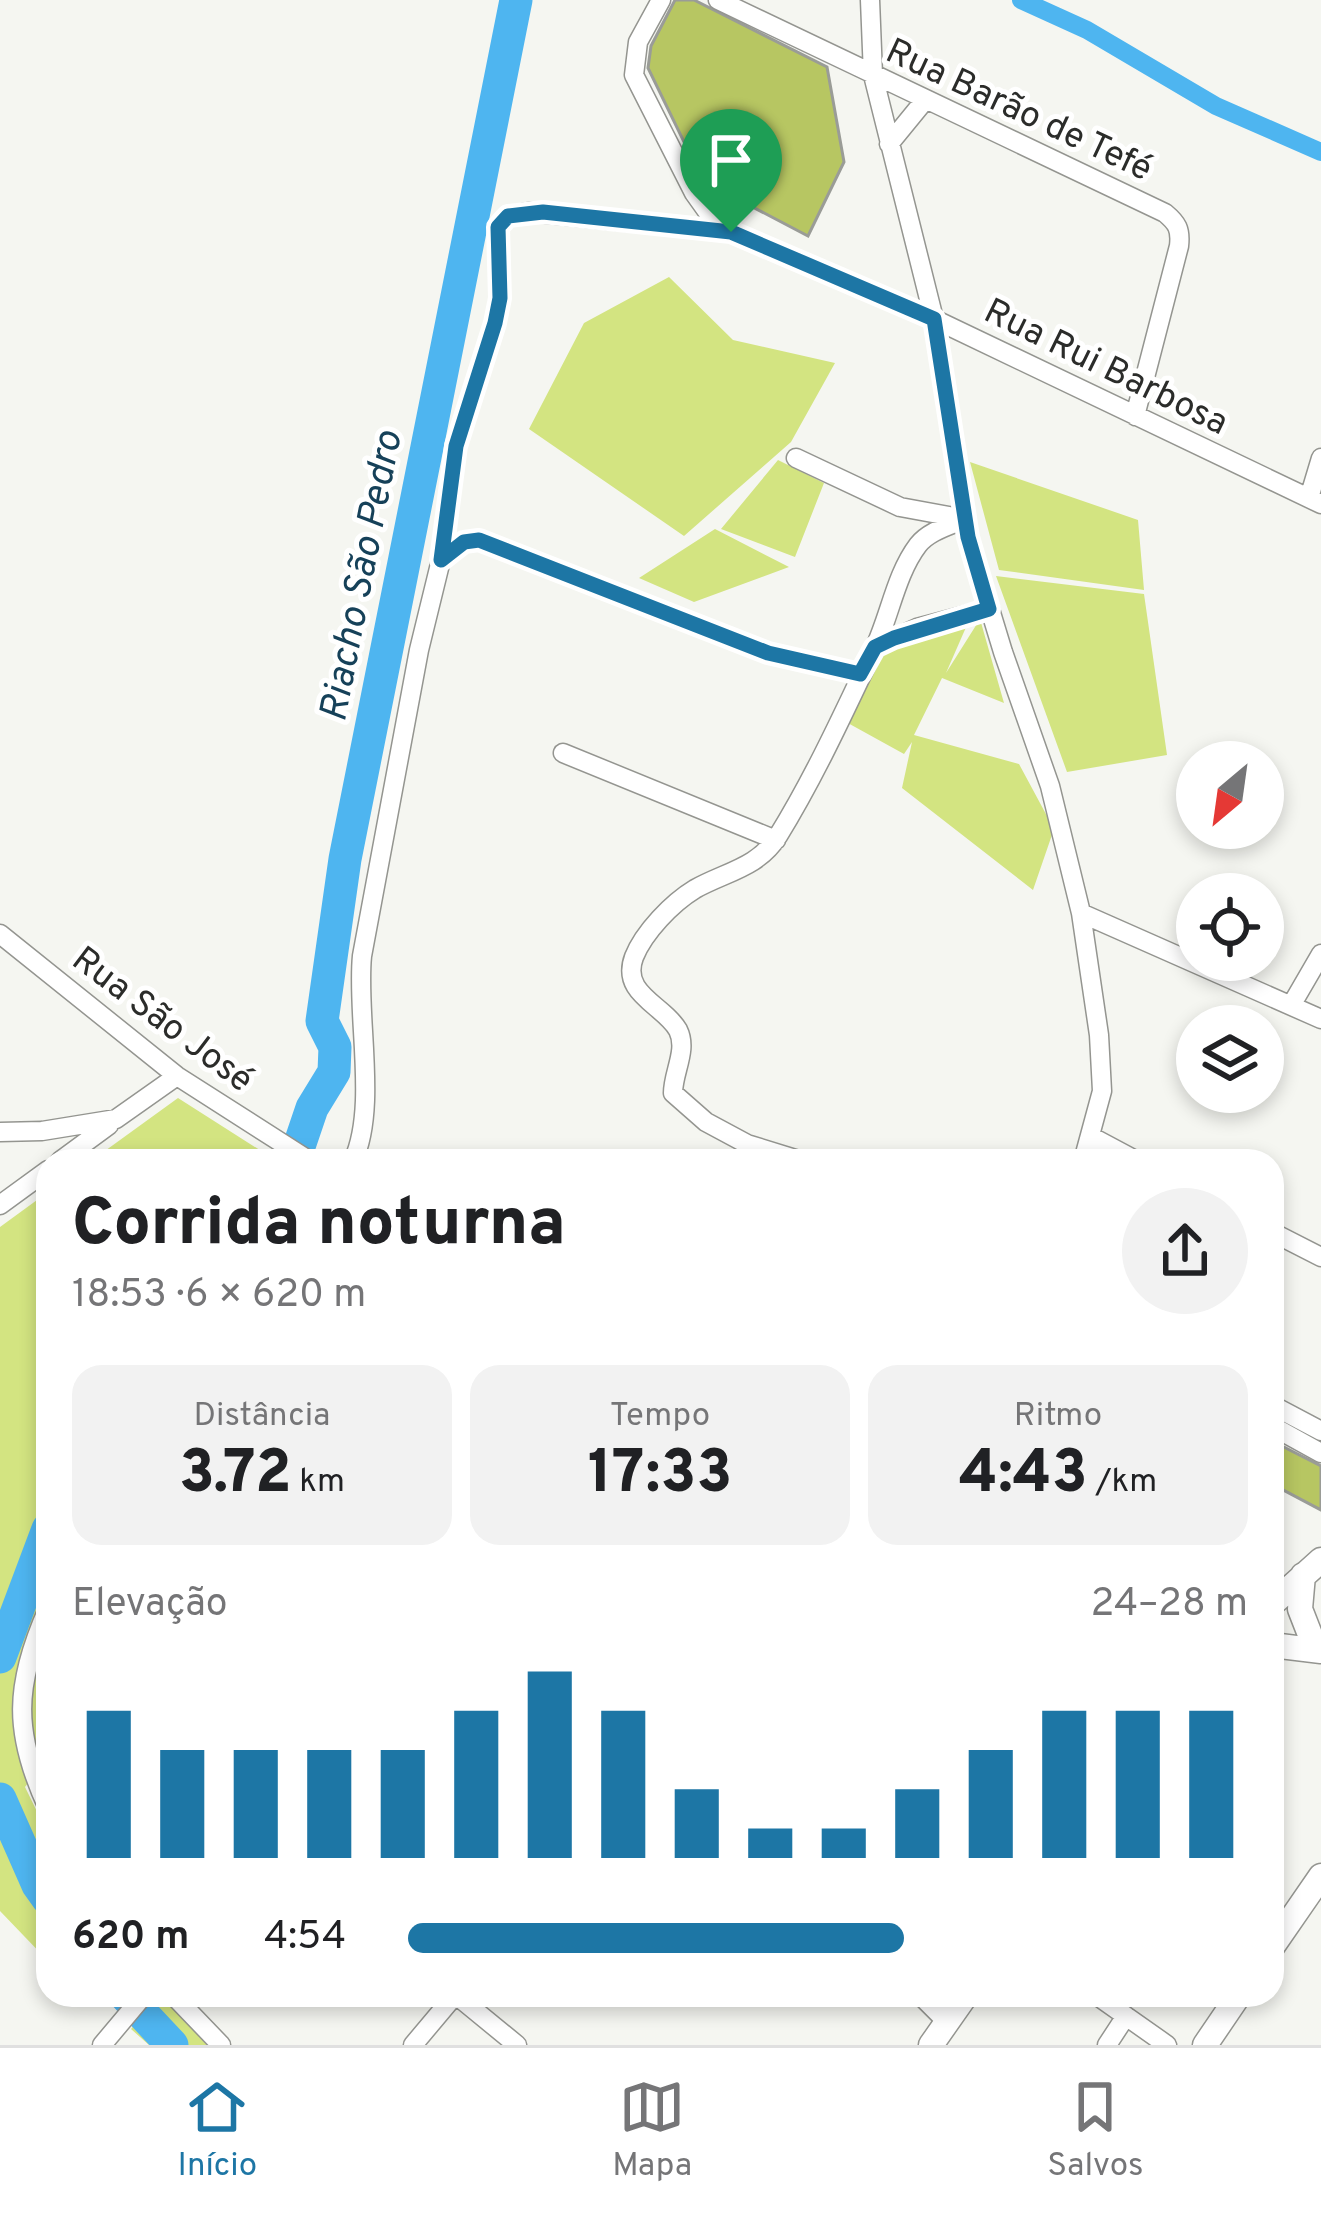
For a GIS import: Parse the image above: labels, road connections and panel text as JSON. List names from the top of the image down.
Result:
{
  "streets": {
    "street": ["Rua Barão de Tefé", "Rua Rui Barbosa", "Rua São José"]
  },
  "crossings": [
    ["Rua Barão de Tefé", "Rua Rui Barbosa"]
  ],
  "water": ["Riacho São Pedro"],
  "north": "bottom left",
  "page": {
    "heading": ["Corrida noturna", "18:53 · 6 × 620 m"],
    "stats": [
      ["Distância", "3.72 km"],
      ["Tempo", "17:33"],
      ["Ritmo", "4:43 /km"]
    ],
    "chart": ["Elevação", "24–28 m"],
    "list": [
      {
        "name": "620 m",
        "note": "4:54"
      }
    ],
    "tabs": ["Início", "Mapa", "Salvos"]
  }
}
